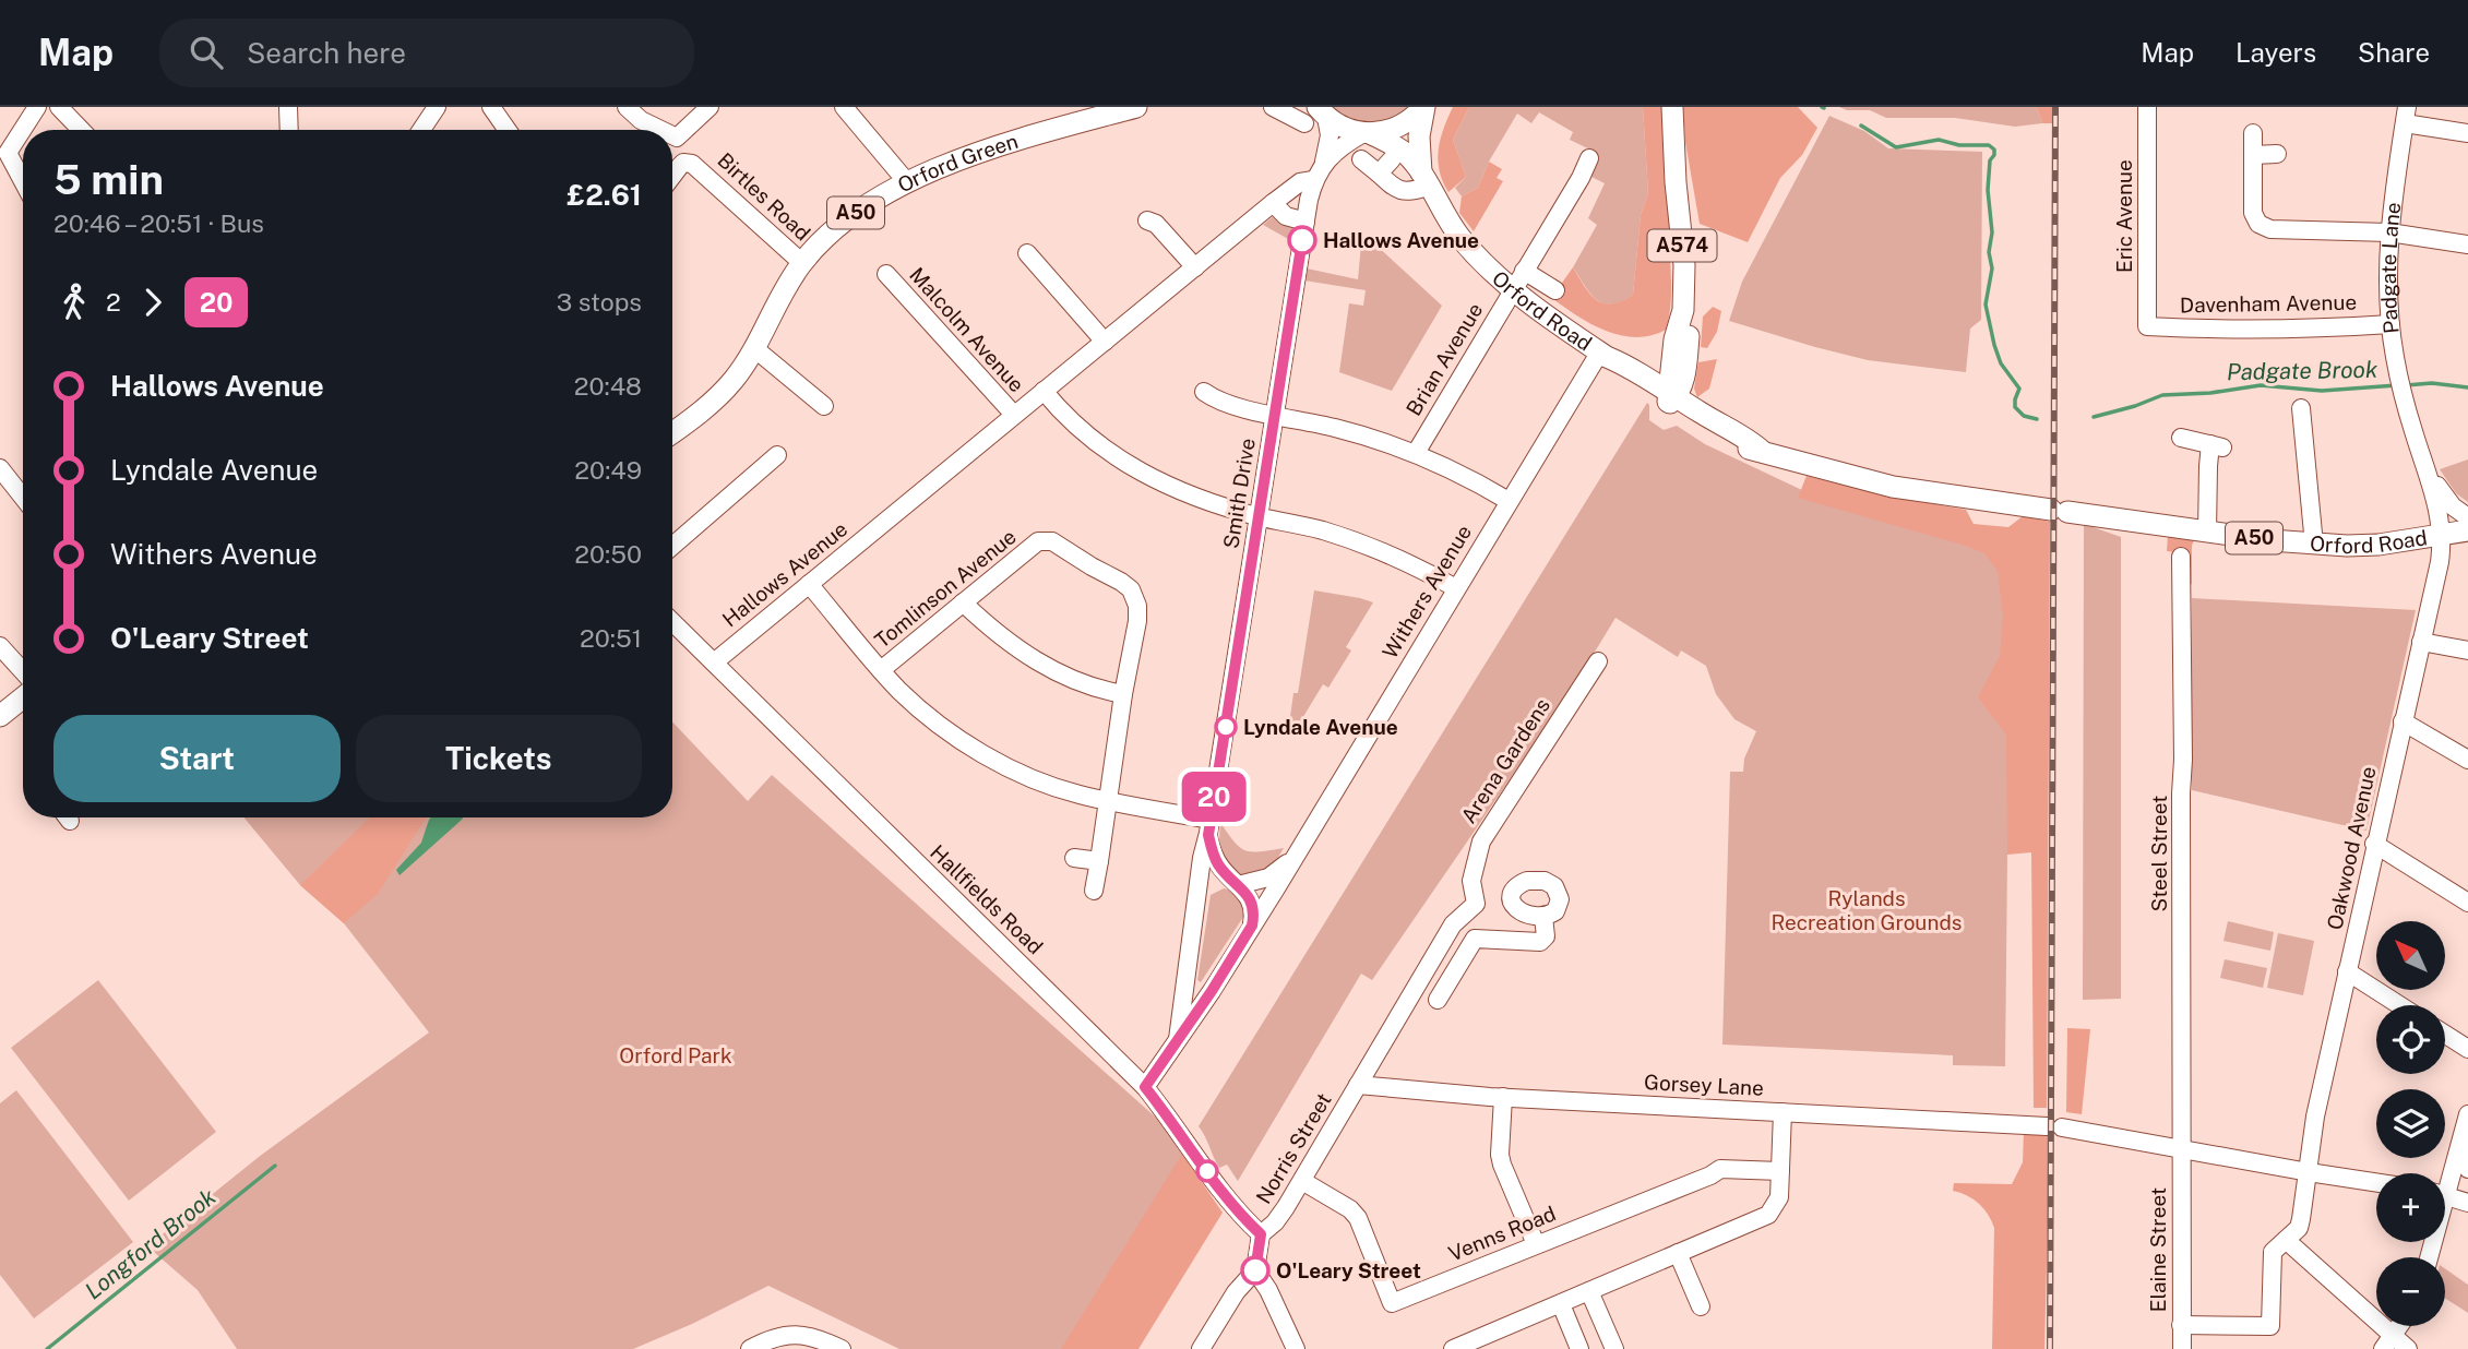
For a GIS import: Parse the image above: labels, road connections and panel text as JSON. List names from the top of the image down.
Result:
{
  "streets": {
    "main road": [
      "Orford Green",
      "A50",
      "A574",
      "Orford Road"
    ],
    "street": [
      "Birtles Road",
      "Eric Avenue",
      "Padgate Lane",
      "Davenham Avenue",
      "Malcolm Avenue",
      "Brian Avenue",
      "Smith Drive",
      "Hallows Avenue",
      "Tomlinson Avenue",
      "Withers Avenue",
      "Arena Gardens",
      "Oakwood Avenue",
      "Steel Street",
      "Hallfields Road",
      "Gorsey Lane",
      "Norris Street",
      "Venns Road",
      "Elaine Street"
    ]
  },
  "crossings": [
    ["Orford Green", "Birtles Road"],
    ["A50", "Padgate Lane"],
    ["A50", "Orford Road"],
    ["A50", "Smith Drive"],
    ["A50", "Oakwood Avenue"],
    ["Eric Avenue", "Davenham Avenue"],
    ["A574", "Orford Road"],
    ["Padgate Lane", "Davenham Avenue"],
    ["Padgate Lane", "Orford Road"],
    ["Padgate Lane", "Oakwood Avenue"],
    ["Orford Road", "Brian Avenue"],
    ["Orford Road", "Smith Drive"],
    ["Orford Road", "Withers Avenue"],
    ["Orford Road", "Oakwood Avenue"],
    ["Malcolm Avenue", "Hallows Avenue"],
    ["Smith Drive", "Hallows Avenue"],
    ["Smith Drive", "Withers Avenue"],
    ["Hallows Avenue", "Hallfields Road"],
    ["Withers Avenue", "Hallfields Road"],
    ["Arena Gardens", "Norris Street"],
    ["Oakwood Avenue", "Gorsey Lane"],
    ["Oakwood Avenue", "Elaine Street"],
    ["Steel Street", "Gorsey Lane"],
    ["Steel Street", "Elaine Street"],
    ["Hallfields Road", "Norris Street"],
    ["Gorsey Lane", "Norris Street"],
    ["Gorsey Lane", "Elaine Street"],
    ["Norris Street", "Venns Road"]
  ],
  "water": ["Padgate Brook", "Longford Brook"],
  "parks": ["Rylands Recreation Grounds", "Orford Park"],
  "places": ["Hallows Avenue", "Lyndale Avenue", "O'Leary Street"],
  "lines": ["bus line 20"],
  "north": "top left",
  "page": {
    "header": "Map",
    "search": "Search here",
    "nav": ["Map", "Layers", "Share"],
    "on_map": "20",
    "heading": ["5 min", "20:46 – 20:51 · Bus", "£2.61"],
    "legs": ["2", "20", "3 stops"],
    "list": [
      {
        "name": "Hallows Avenue",
        "value": "20:48"
      },
      {
        "name": "Lyndale Avenue",
        "value": "20:49"
      },
      {
        "name": "Withers Avenue",
        "value": "20:50"
      },
      {
        "name": "O'Leary Street",
        "value": "20:51"
      }
    ],
    "buttons": ["Start", "Tickets"],
    "map_buttons": ["+", "−"]
  }
}
